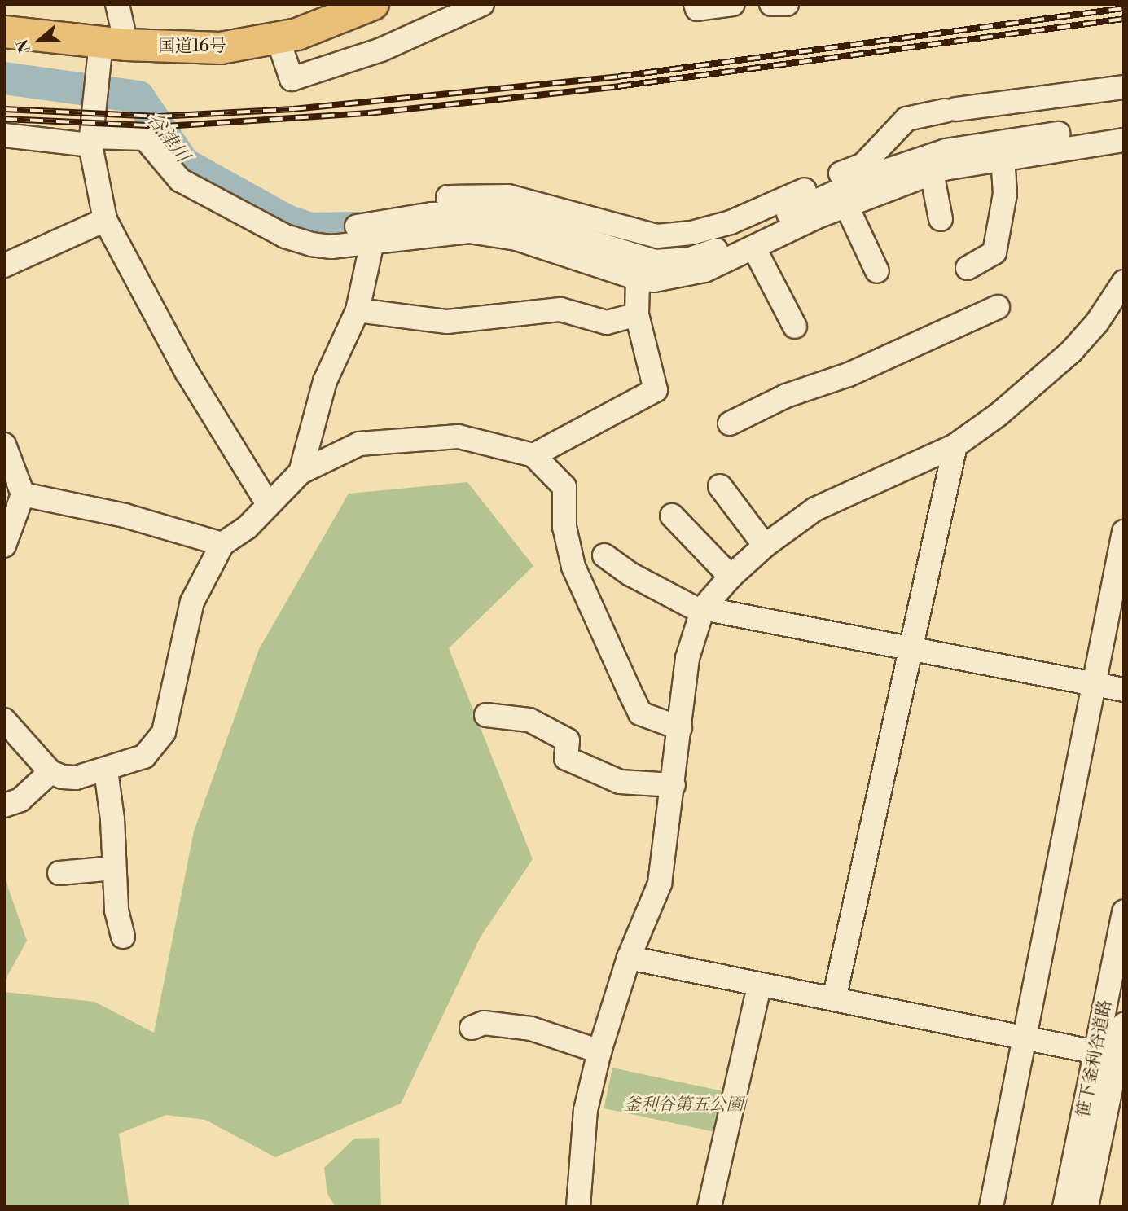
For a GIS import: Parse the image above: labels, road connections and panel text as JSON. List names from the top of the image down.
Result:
{
  "streets": {
    "highway": ["国道16号"],
    "street": ["笹下釜利谷道路"]
  },
  "water": ["谷津川"],
  "parks": ["釜利谷第五公園"],
  "north": "left"
}
